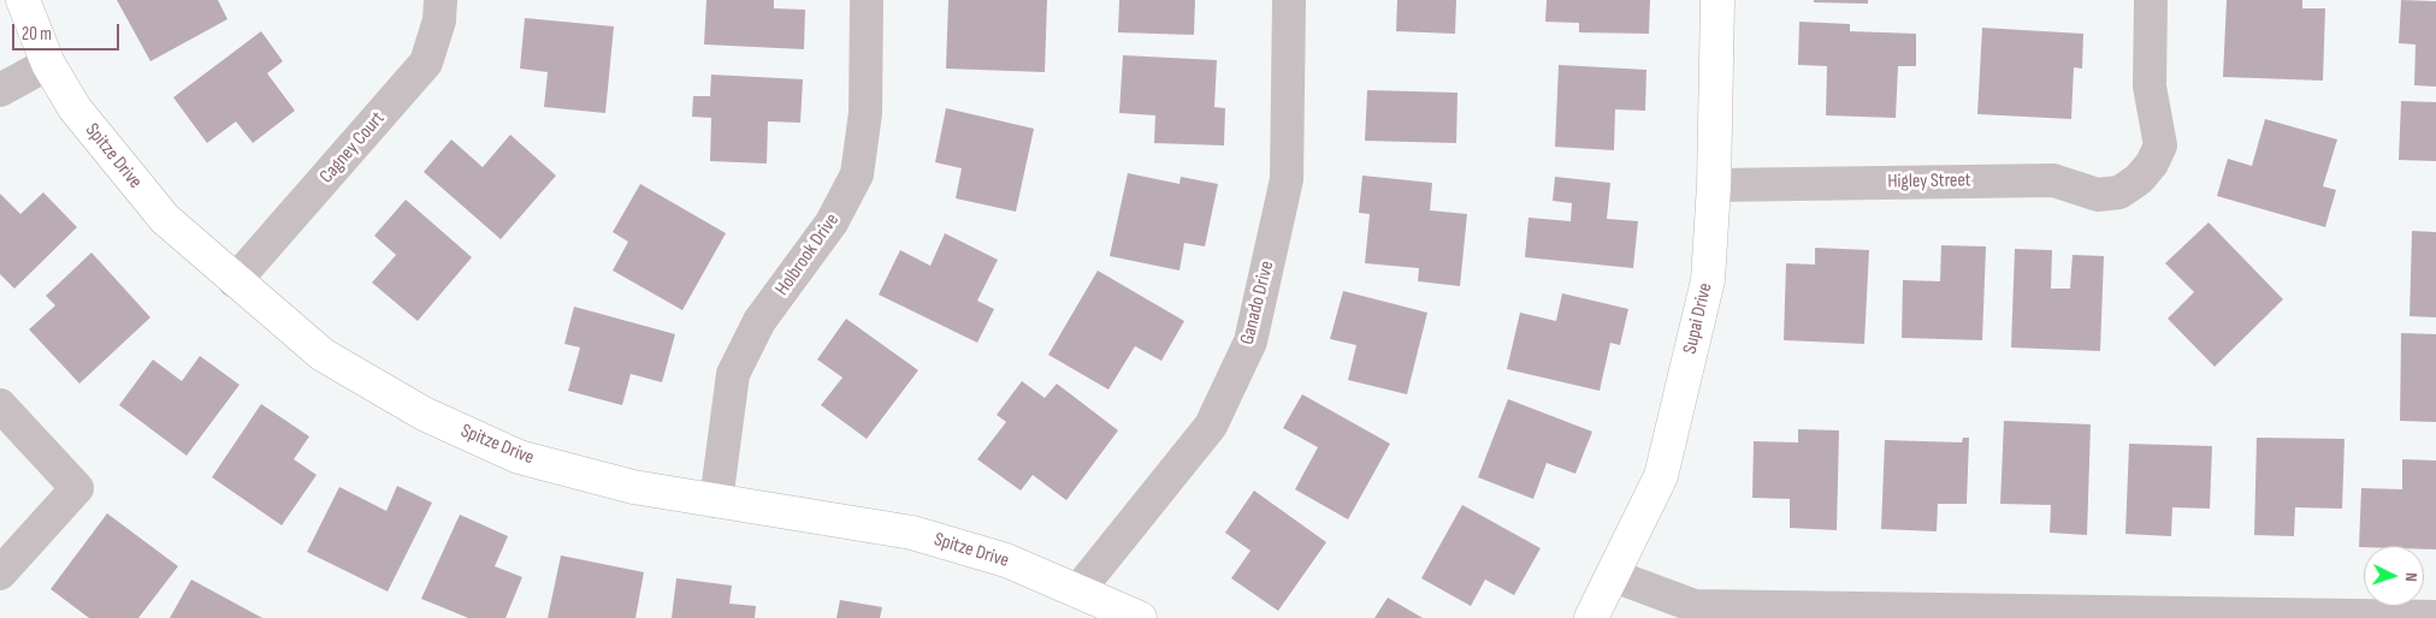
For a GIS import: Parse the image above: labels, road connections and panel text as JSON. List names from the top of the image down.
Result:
{
  "streets": {
    "street": [
      "Cagney Court",
      "Spitze Drive",
      "Higley Street",
      "Holbrook Drive",
      "Ganado Drive",
      "Supai Drive"
    ]
  },
  "crossings": [
    ["Cagney Court", "Spitze Drive"],
    ["Spitze Drive", "Holbrook Drive"],
    ["Spitze Drive", "Ganado Drive"],
    ["Higley Street", "Supai Drive"]
  ],
  "scale_bar": "20 m",
  "north": "right"
}
